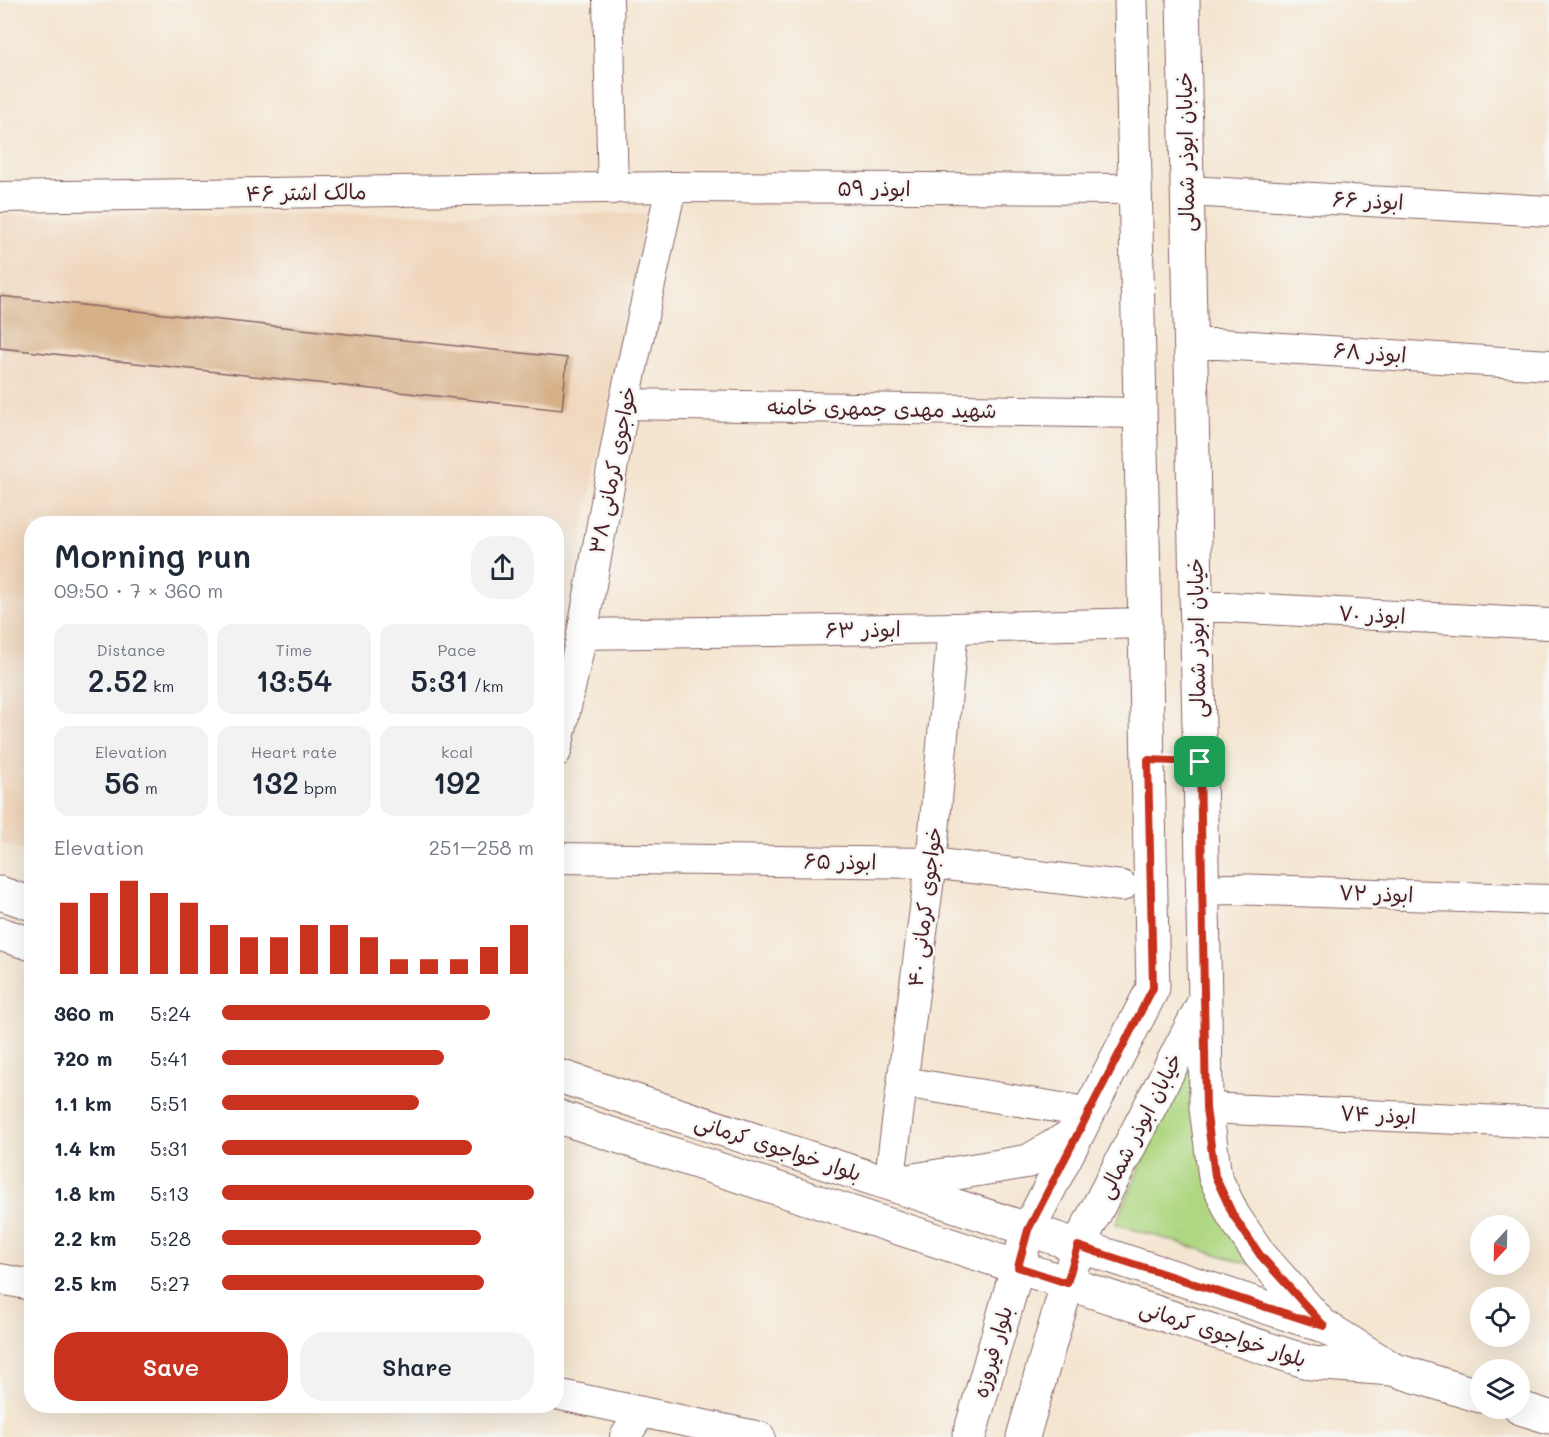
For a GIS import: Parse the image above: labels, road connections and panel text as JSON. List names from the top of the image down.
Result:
{
  "streets": {
    "main road": ["خیابان ابوذر شمالی", "بلوار خواجوی کرمانی", "بلوار فیروزه"],
    "street": [
      "ابوذر ۵۹",
      "مالک اشتر ۴۶",
      "ابوذر ۶۶",
      "ابوذر ۶۸",
      "شهید مهدی جمهری خامنه",
      "خواجوی کرمانی ۳۸",
      "ابوذر ۷۰",
      "ابوذر ۶۳",
      "ابوذر ۶۵",
      "ابوذر ۷۲",
      "خواجوی کرمانی ۴۰",
      "ابوذر ۷۴"
    ]
  },
  "crossings": [
    ["خیابان ابوذر شمالی", "ابوذر ۶۶"],
    ["خیابان ابوذر شمالی", "ابوذر ۶۸"],
    ["خیابان ابوذر شمالی", "ابوذر ۷۰"],
    ["خیابان ابوذر شمالی", "ابوذر ۷۲"],
    ["خیابان ابوذر شمالی", "بلوار خواجوی کرمانی"],
    ["ابوذر ۵۹", "مالک اشتر ۴۶"],
    ["ابوذر ۵۹", "خواجوی کرمانی ۳۸"],
    ["شهید مهدی جمهری خامنه", "خواجوی کرمانی ۳۸"],
    ["خواجوی کرمانی ۳۸", "ابوذر ۶۳"],
    ["ابوذر ۶۳", "خواجوی کرمانی ۴۰"],
    ["ابوذر ۶۵", "خواجوی کرمانی ۴۰"],
    ["خواجوی کرمانی ۴۰", "بلوار خواجوی کرمانی"],
    ["بلوار خواجوی کرمانی", "بلوار فیروزه"]
  ],
  "north": "bottom",
  "page": {
    "heading": ["Morning run", "09:50 · 7 × 360 m"],
    "stats": [
      ["Distance", "2.52 km"],
      ["Time", "13:54"],
      ["Pace", "5:31 /km"],
      ["Elevation", "56 m"],
      ["Heart rate", "132 bpm"],
      ["kcal", "192"]
    ],
    "chart": ["Elevation", "251–258 m"],
    "list": [
      {
        "name": "360 m",
        "note": "5:24"
      },
      {
        "name": "720 m",
        "note": "5:41"
      },
      {
        "name": "1.1 km",
        "note": "5:51"
      },
      {
        "name": "1.4 km",
        "note": "5:31"
      },
      {
        "name": "1.8 km",
        "note": "5:13"
      },
      {
        "name": "2.2 km",
        "note": "5:28"
      },
      {
        "name": "2.5 km",
        "note": "5:27"
      }
    ],
    "buttons": ["Save", "Share"]
  }
}
